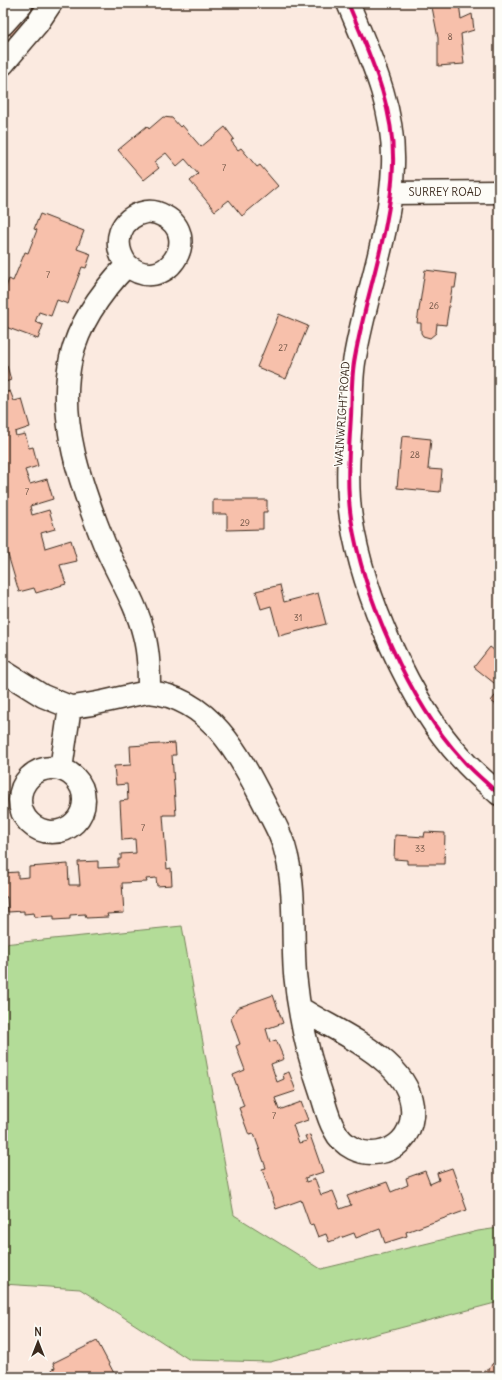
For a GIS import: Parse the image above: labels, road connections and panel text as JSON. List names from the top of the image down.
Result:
{
  "streets": {
    "street": ["SURREY ROAD", "WAINWRIGHT ROAD"]
  },
  "crossings": [
    ["SURREY ROAD", "WAINWRIGHT ROAD"]
  ],
  "house_numbers": [
    "8",
    "7",
    "7",
    "26",
    "27",
    "28",
    "7",
    "29",
    "31",
    "7",
    "33",
    "7"
  ],
  "north": "top"
}
